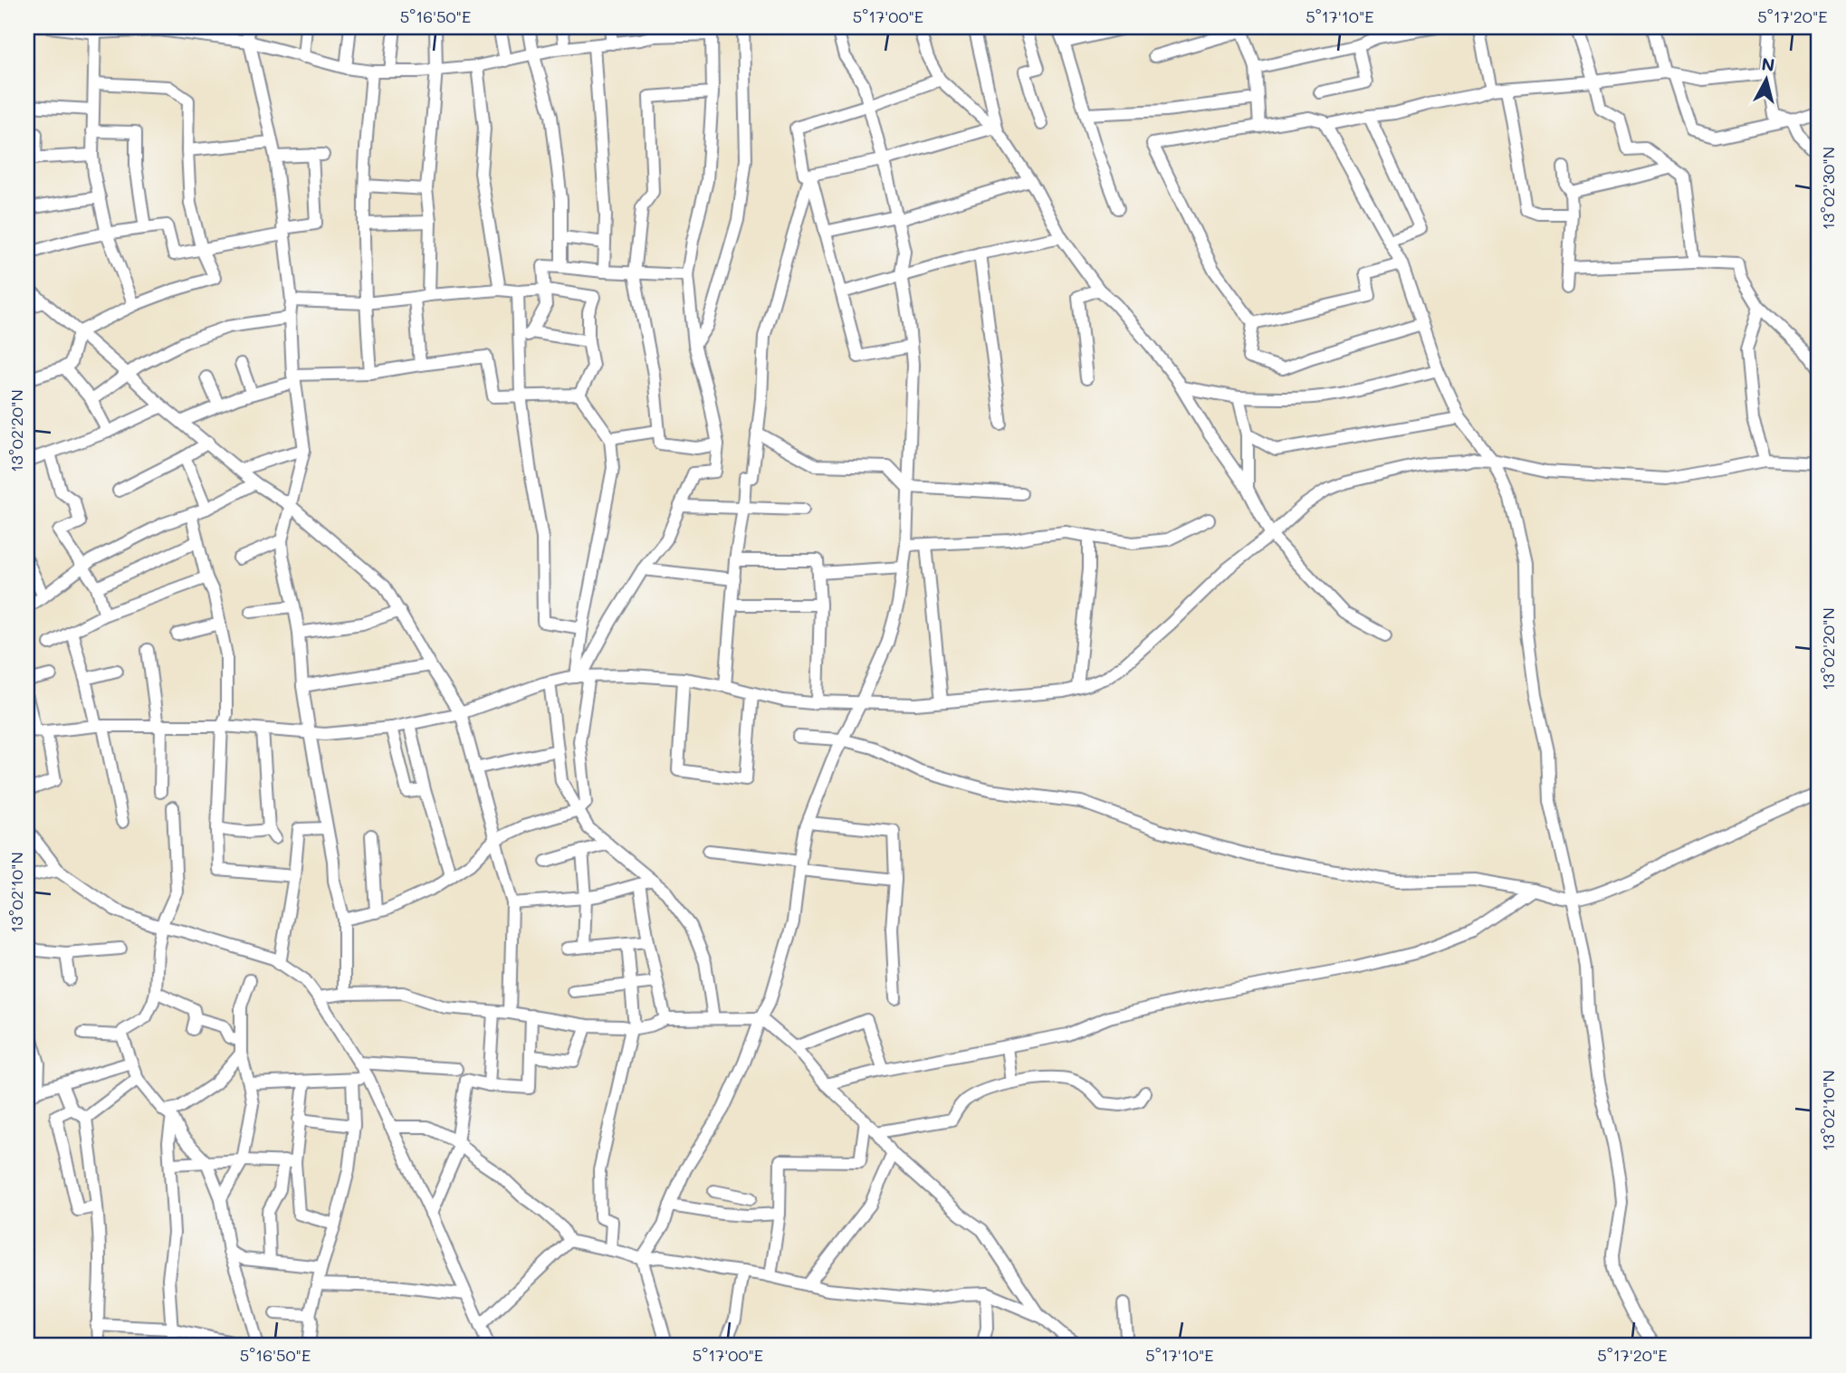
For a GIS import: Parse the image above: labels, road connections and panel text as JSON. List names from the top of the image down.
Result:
{
  "north": "top",
  "coordinates": [
    "5°16'50\"E",
    "5°17'00\"E",
    "5°17'10\"E",
    "5°17'20\"E",
    "13°02'30\"N",
    "13°02'20\"N",
    "13°02'10\"N"
  ]
}
